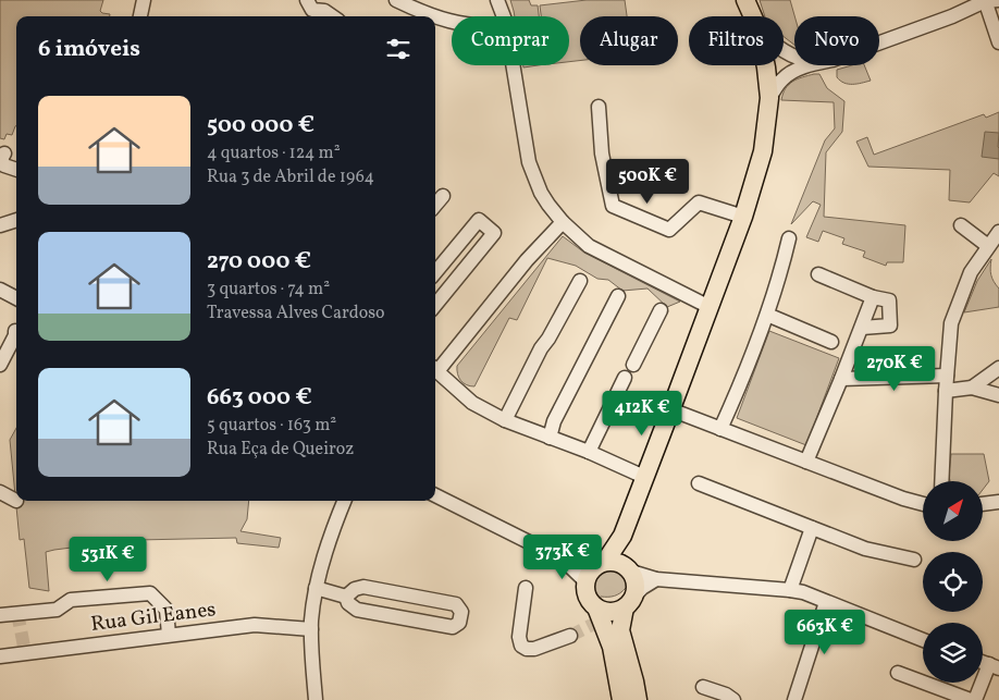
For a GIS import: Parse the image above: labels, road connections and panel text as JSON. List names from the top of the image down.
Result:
{
  "streets": {
    "street": ["Rua Gil Eanes"]
  },
  "north": "top right",
  "page": {
    "chip": [
      "Comprar",
      "Alugar",
      "Filtros",
      "Novo"
    ],
    "heading": "6 imóveis",
    "list": [
      {
        "name": "500 000 €",
        "note": "4 quartos · 124 m² · Rua 3 de Abril de 1964"
      },
      {
        "name": "270 000 €",
        "note": "3 quartos · 74 m² · Travessa Alves Cardoso"
      },
      {
        "name": "663 000 €",
        "note": "5 quartos · 163 m² · Rua Eça de Queiroz"
      }
    ],
    "price": [
      "500K €",
      "270K €",
      "412K €",
      "373K €",
      "531K €",
      "663K €"
    ]
  }
}
